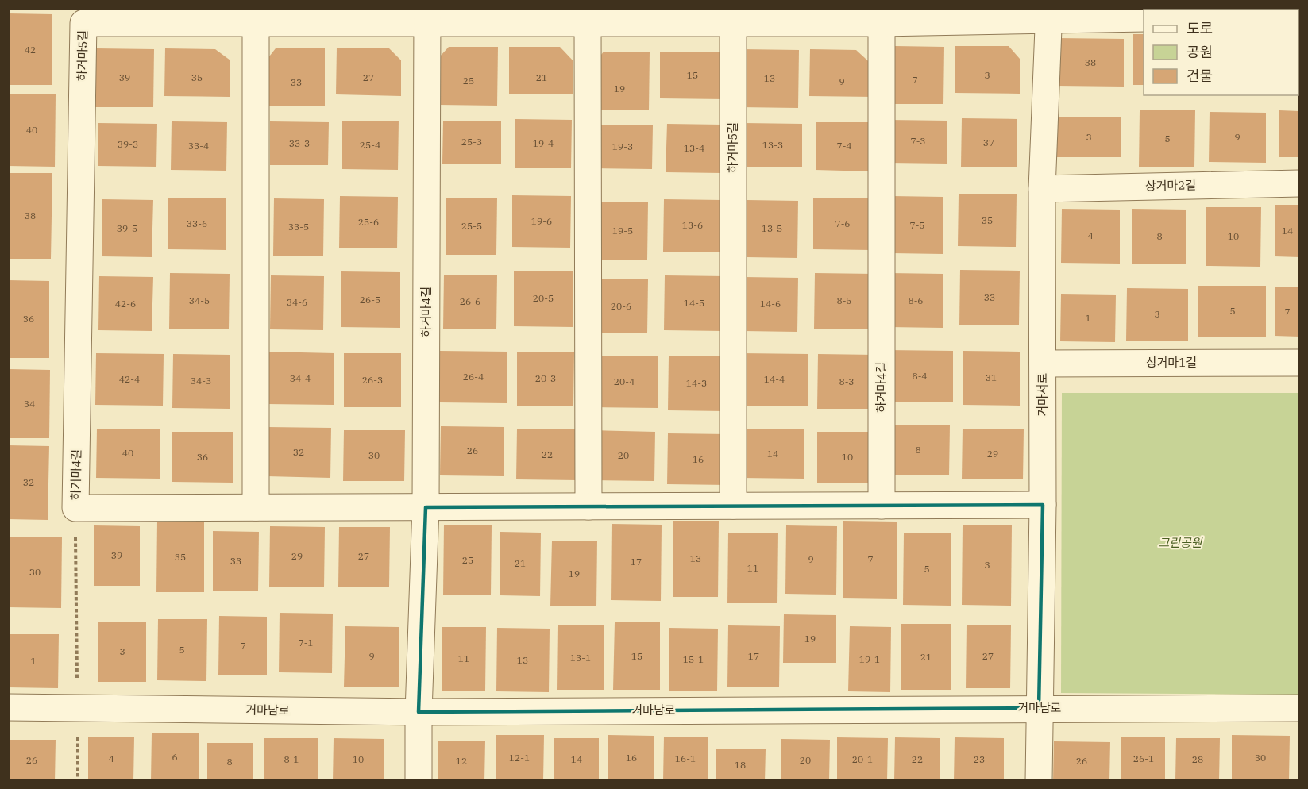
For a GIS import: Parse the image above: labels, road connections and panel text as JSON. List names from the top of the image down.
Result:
{
  "streets": {
    "street": [
      "하거마5길",
      "상거마2길",
      "하거마4길",
      "상거마1길",
      "거마서로",
      "거마남로"
    ]
  },
  "crossings": [
    ["하거마5길", "하거마4길"],
    ["하거마5길", "거마서로"],
    ["상거마2길", "거마서로"],
    ["하거마4길", "거마서로"],
    ["하거마4길", "거마남로"],
    ["상거마1길", "거마서로"],
    ["거마서로", "거마남로"]
  ],
  "parks": ["그린공원"],
  "house_numbers": [
    "42",
    "38",
    "15",
    "3",
    "39",
    "35",
    "27",
    "21",
    "13",
    "7",
    "25",
    "9",
    "33",
    "19",
    "40",
    "3",
    "9",
    "5",
    "7-3",
    "25-3",
    "37",
    "33-3",
    "19-4",
    "39-3",
    "25-4",
    "13-3",
    "33-4",
    "7-4",
    "19-3",
    "13-4",
    "38",
    "35",
    "19-6",
    "25-6",
    "33-6",
    "7-6",
    "13-6",
    "7-5",
    "25-5",
    "33-5",
    "39-5",
    "13-5",
    "19-5",
    "14",
    "4",
    "8",
    "10",
    "33",
    "20-5",
    "26-5",
    "34-5",
    "8-5",
    "8-6",
    "26-6",
    "34-6",
    "14-5",
    "42-6",
    "14-6",
    "20-6",
    "5",
    "7",
    "3",
    "1",
    "36",
    "8-4",
    "26-4",
    "31",
    "34-4",
    "20-3",
    "42-4",
    "14-4",
    "26-3",
    "34-3",
    "20-4",
    "8-3",
    "14-3",
    "34",
    "8",
    "26",
    "32",
    "40",
    "14",
    "29",
    "22",
    "30",
    "20",
    "36",
    "10",
    "16",
    "32",
    "39",
    "29",
    "27",
    "35",
    "13",
    "9",
    "7",
    "25",
    "33",
    "17",
    "21",
    "3",
    "11",
    "5",
    "30",
    "19",
    "19",
    "7-1",
    "7",
    "5",
    "3",
    "9",
    "15",
    "17",
    "27",
    "21",
    "13-1",
    "11",
    "15-1",
    "19-1",
    "13",
    "1",
    "6",
    "12-1",
    "16",
    "30",
    "4",
    "16-1",
    "26-1",
    "8-1",
    "10",
    "14",
    "20-1",
    "22",
    "23",
    "28",
    "26",
    "20",
    "12",
    "26",
    "8",
    "18"
  ],
  "legend": ["도로", "공원", "건물"]
}
